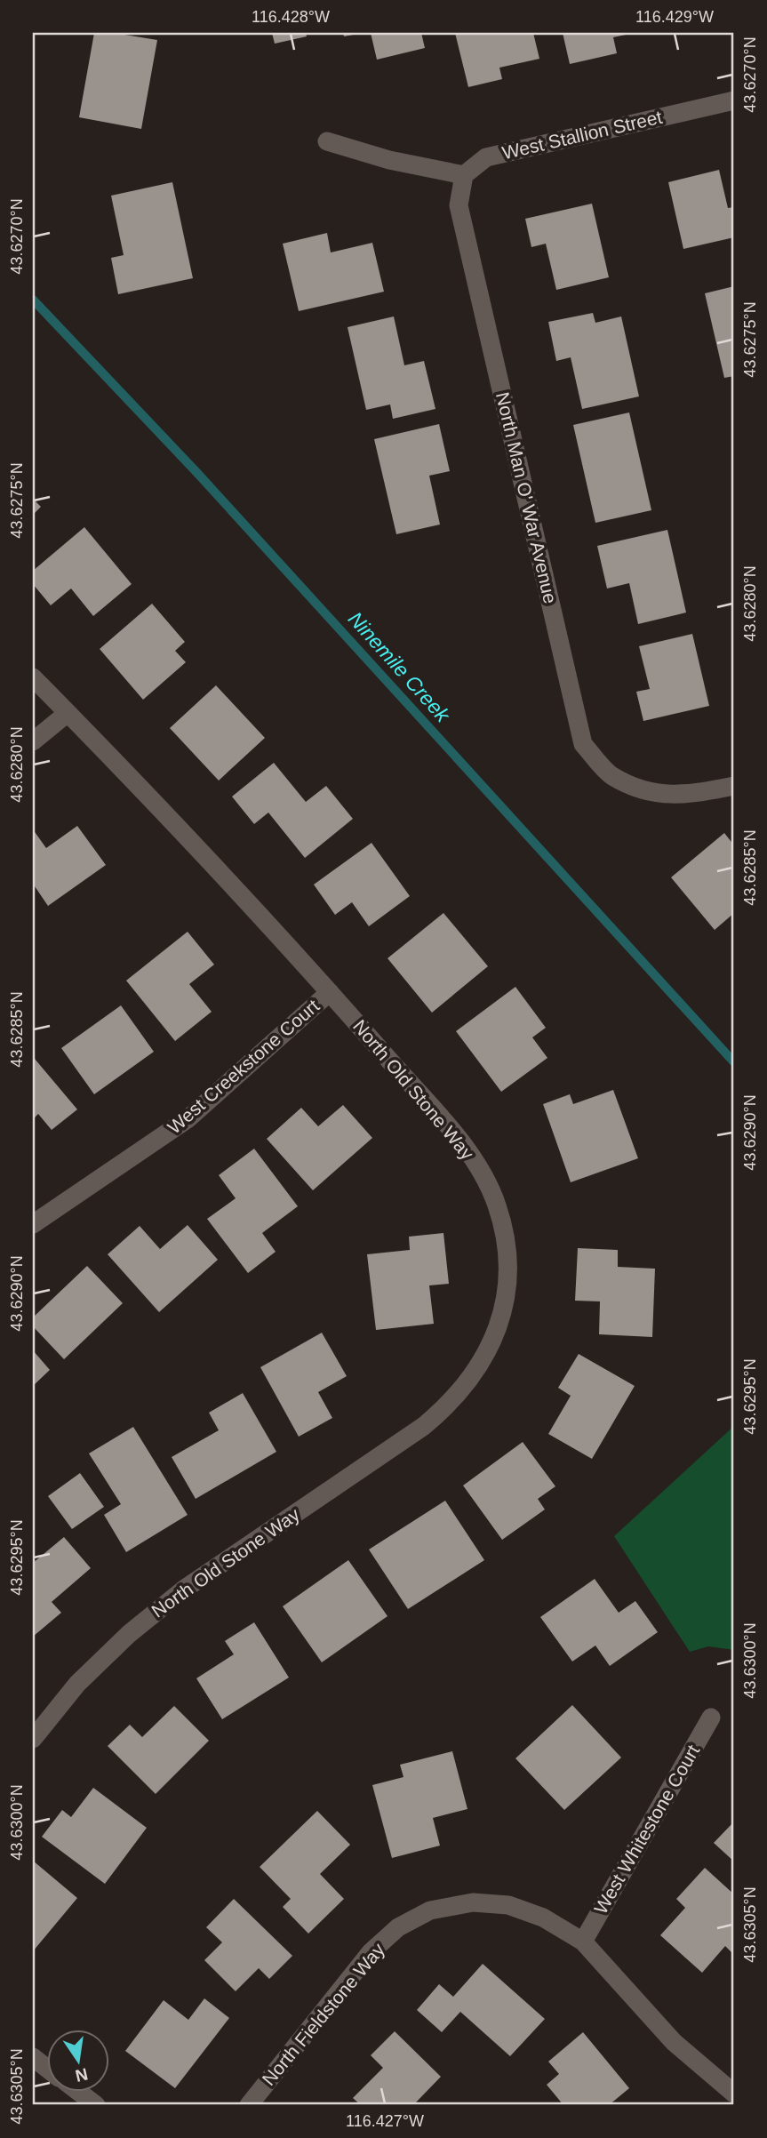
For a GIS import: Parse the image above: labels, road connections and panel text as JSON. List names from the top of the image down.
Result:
{
  "streets": {
    "street": [
      "West Stallion Street",
      "North Man O' War Avenue",
      "West Creekstone Court",
      "North Old Stone Way",
      "West Whitestone Court",
      "North Fieldstone Way"
    ]
  },
  "crossings": [
    ["West Stallion Street", "North Man O' War Avenue"],
    ["West Creekstone Court", "North Old Stone Way"],
    ["West Whitestone Court", "North Fieldstone Way"]
  ],
  "water": ["Ninemile Creek"],
  "north": "bottom",
  "coordinates": [
    "116.428°W",
    "116.429°W",
    "43.6270°N",
    "43.6275°N",
    "43.6280°N",
    "43.6285°N",
    "43.6290°N",
    "43.6295°N",
    "43.6300°N",
    "43.6305°N",
    "116.427°W"
  ]
}
